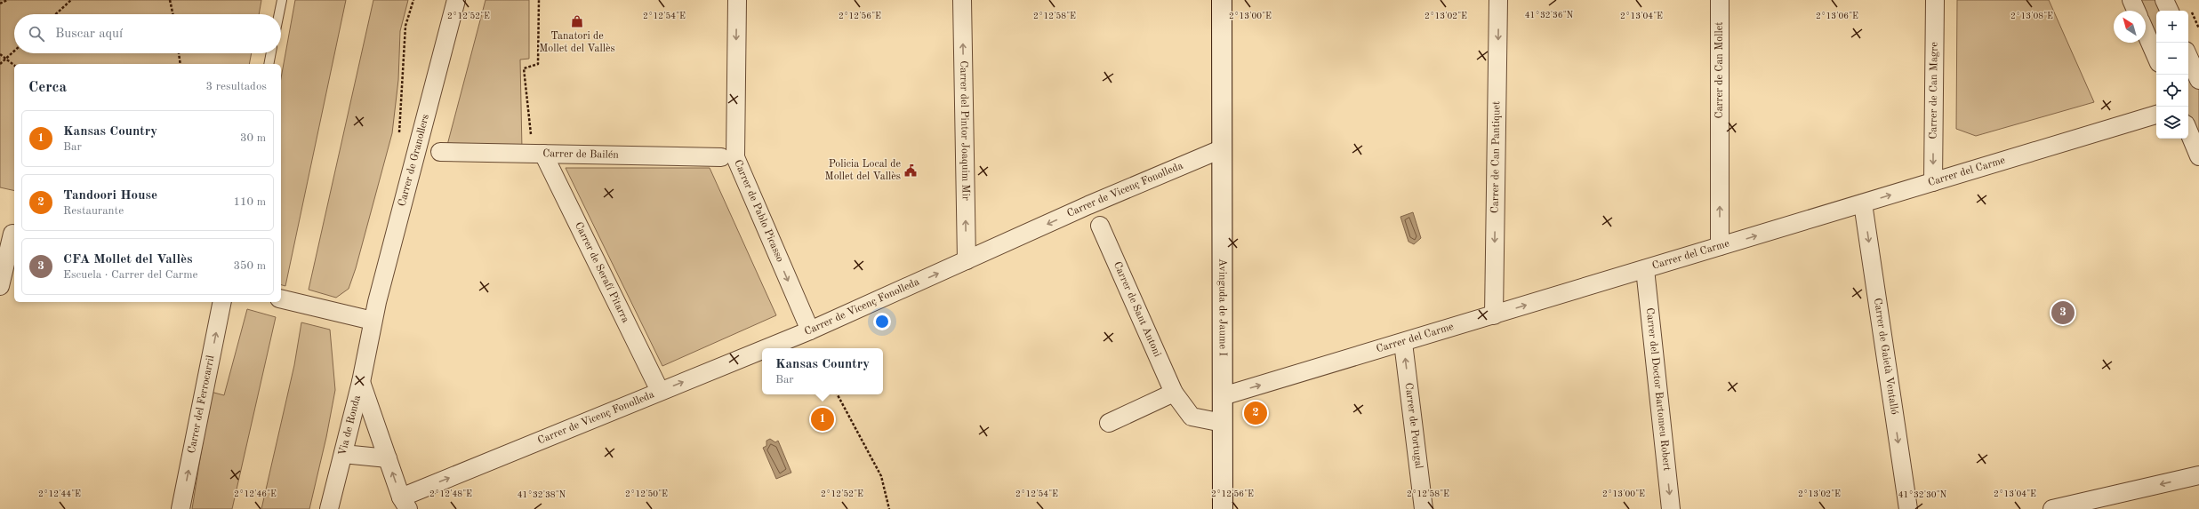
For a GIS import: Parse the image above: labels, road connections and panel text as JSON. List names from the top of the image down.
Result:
{
  "streets": {
    "street": [
      "Carrer de Can Mollet",
      "Carrer de Can Magre",
      "Carrer del Pintor Joaquim Mir",
      "Carrer de Bailén",
      "Carrer de Can Pantiquet",
      "Carrer de Granollers",
      "Carrer del Carme",
      "Carrer de Vicenç Fonolleda",
      "Carrer de Pablo Picasso",
      "Carrer de Serafí Pitarra",
      "Avinguda de Jaume I",
      "Carrer de Sant Antoni",
      "Carrer de Gaietà Ventalló",
      "Carrer del Doctor Bartomeu Robert",
      "Carrer del Ferrocarril",
      "Via de Ronda",
      "Carrer de Portugal"
    ]
  },
  "crossings": [
    ["Carrer de Can Mollet", "Carrer del Carme"],
    ["Carrer de Can Magre", "Carrer del Carme"],
    ["Carrer del Pintor Joaquim Mir", "Carrer de Vicenç Fonolleda"],
    ["Carrer de Bailén", "Carrer de Serafí Pitarra"],
    ["Carrer de Can Pantiquet", "Carrer del Carme"],
    ["Carrer de Granollers", "Via de Ronda"],
    ["Carrer del Carme", "Avinguda de Jaume I"],
    ["Carrer del Carme", "Carrer de Gaietà Ventalló"],
    ["Carrer del Carme", "Carrer del Doctor Bartomeu Robert"],
    ["Carrer del Carme", "Carrer de Portugal"],
    ["Carrer de Vicenç Fonolleda", "Carrer de Pablo Picasso"],
    ["Carrer de Vicenç Fonolleda", "Carrer de Serafí Pitarra"],
    ["Carrer de Vicenç Fonolleda", "Avinguda de Jaume I"],
    ["Avinguda de Jaume I", "Carrer de Sant Antoni"]
  ],
  "one_way": [
    "Carrer de Can Mollet",
    "Carrer de Can Magre",
    "Carrer del Pintor Joaquim Mir",
    "Carrer de Can Pantiquet",
    "Carrer del Carme",
    "Carrer de Pablo Picasso",
    "Carrer de Gaietà Ventalló",
    "Carrer del Doctor Bartomeu Robert",
    "Carrer del Ferrocarril",
    "Carrer de Portugal"
  ],
  "places": {
    "shop": ["Tanatori de Mollet del Vallès"],
    "public building": ["Policia Local de Mollet del Vallès"]
  },
  "north": "top left",
  "page": {
    "map_buttons": ["+", "−"],
    "search": "Buscar aquí",
    "heading": ["Cerca", "3 resultados"],
    "list": [
      {
        "mark": "1",
        "name": "Kansas Country",
        "note": "Bar",
        "value": "30 m"
      },
      {
        "mark": "2",
        "name": "Tandoori House",
        "note": "Restaurante",
        "value": "110 m"
      },
      {
        "mark": "3",
        "name": "CFA Mollet del Vallès",
        "note": "Escuela · Carrer del Carme",
        "value": "350 m"
      }
    ],
    "pins": ["3", "2", "1"],
    "popup": ["Kansas Country", "Bar"]
  },
  "coordinates": [
    "41°32'36\"N",
    "2°12'52\"E",
    "2°12'54\"E",
    "2°12'56\"E",
    "2°12'58\"E",
    "2°13'00\"E",
    "2°13'02\"E",
    "2°13'06\"E",
    "2°13'04\"E",
    "2°13'08\"E",
    "2°12'44\"E",
    "2°12'46\"E",
    "2°12'48\"E",
    "2°12'50\"E",
    "41°32'38\"N",
    "41°32'30\"N"
  ]
}
